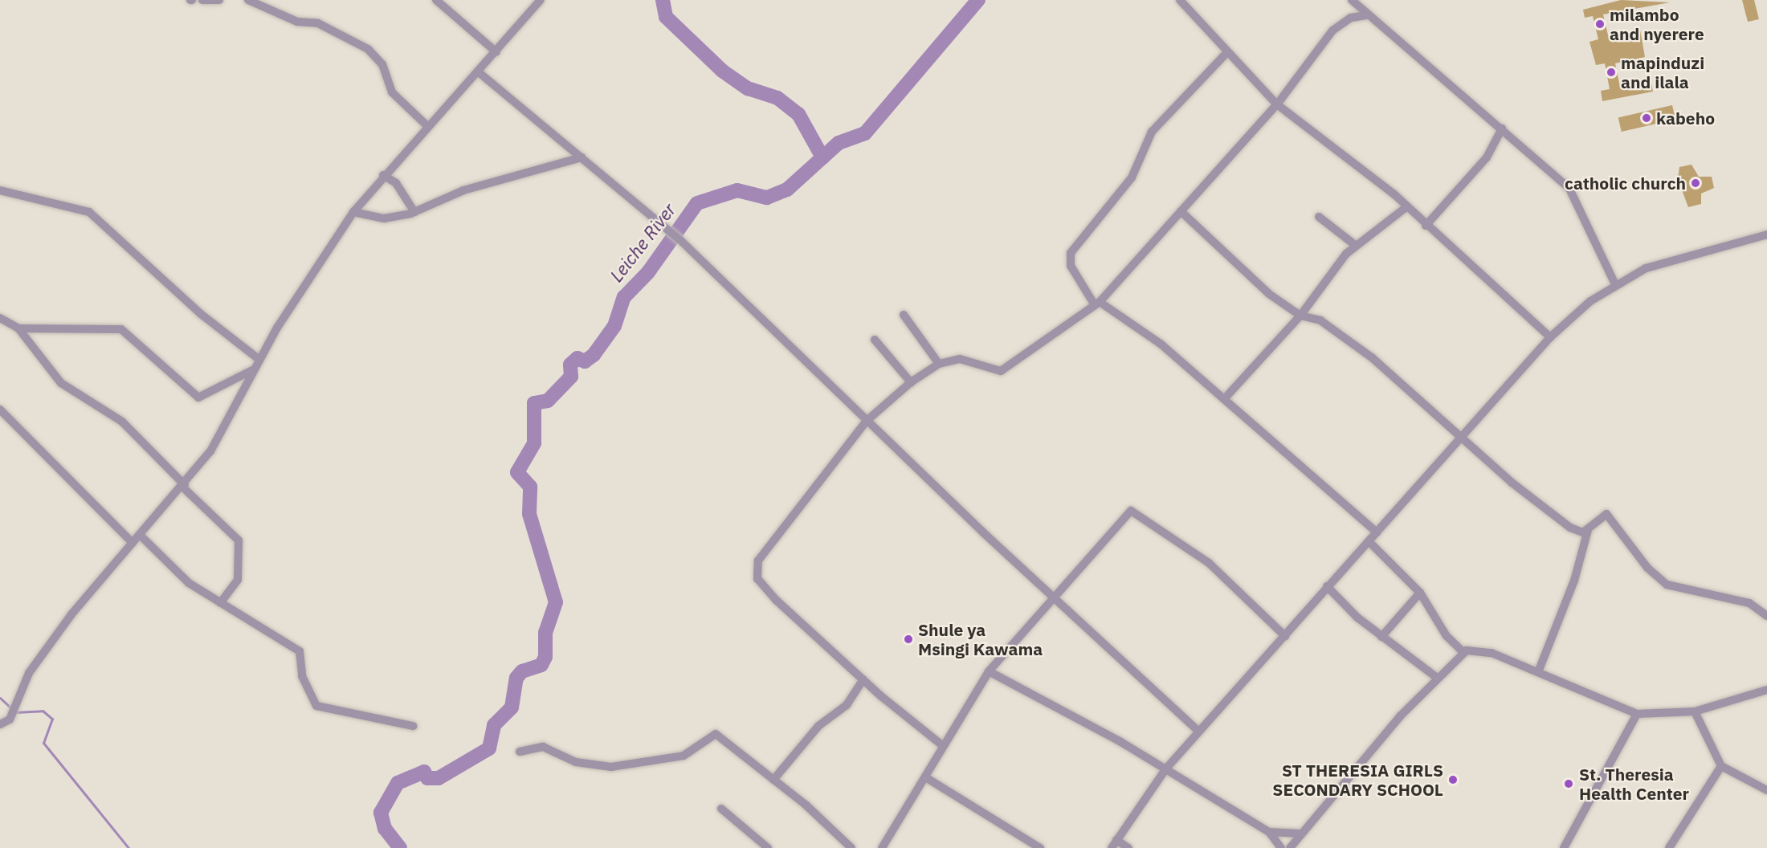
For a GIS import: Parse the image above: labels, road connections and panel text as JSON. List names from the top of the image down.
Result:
{
  "water": ["Leiche River"],
  "places": [
    "milambo and nyerere",
    "mapinduzi and ilala",
    "kabeho",
    "catholic church",
    "Shule ya Msingi Kawama",
    "ST THERESIA GIRLS SECONDARY SCHOOL",
    "St. Theresia Health Center"
  ]
}
